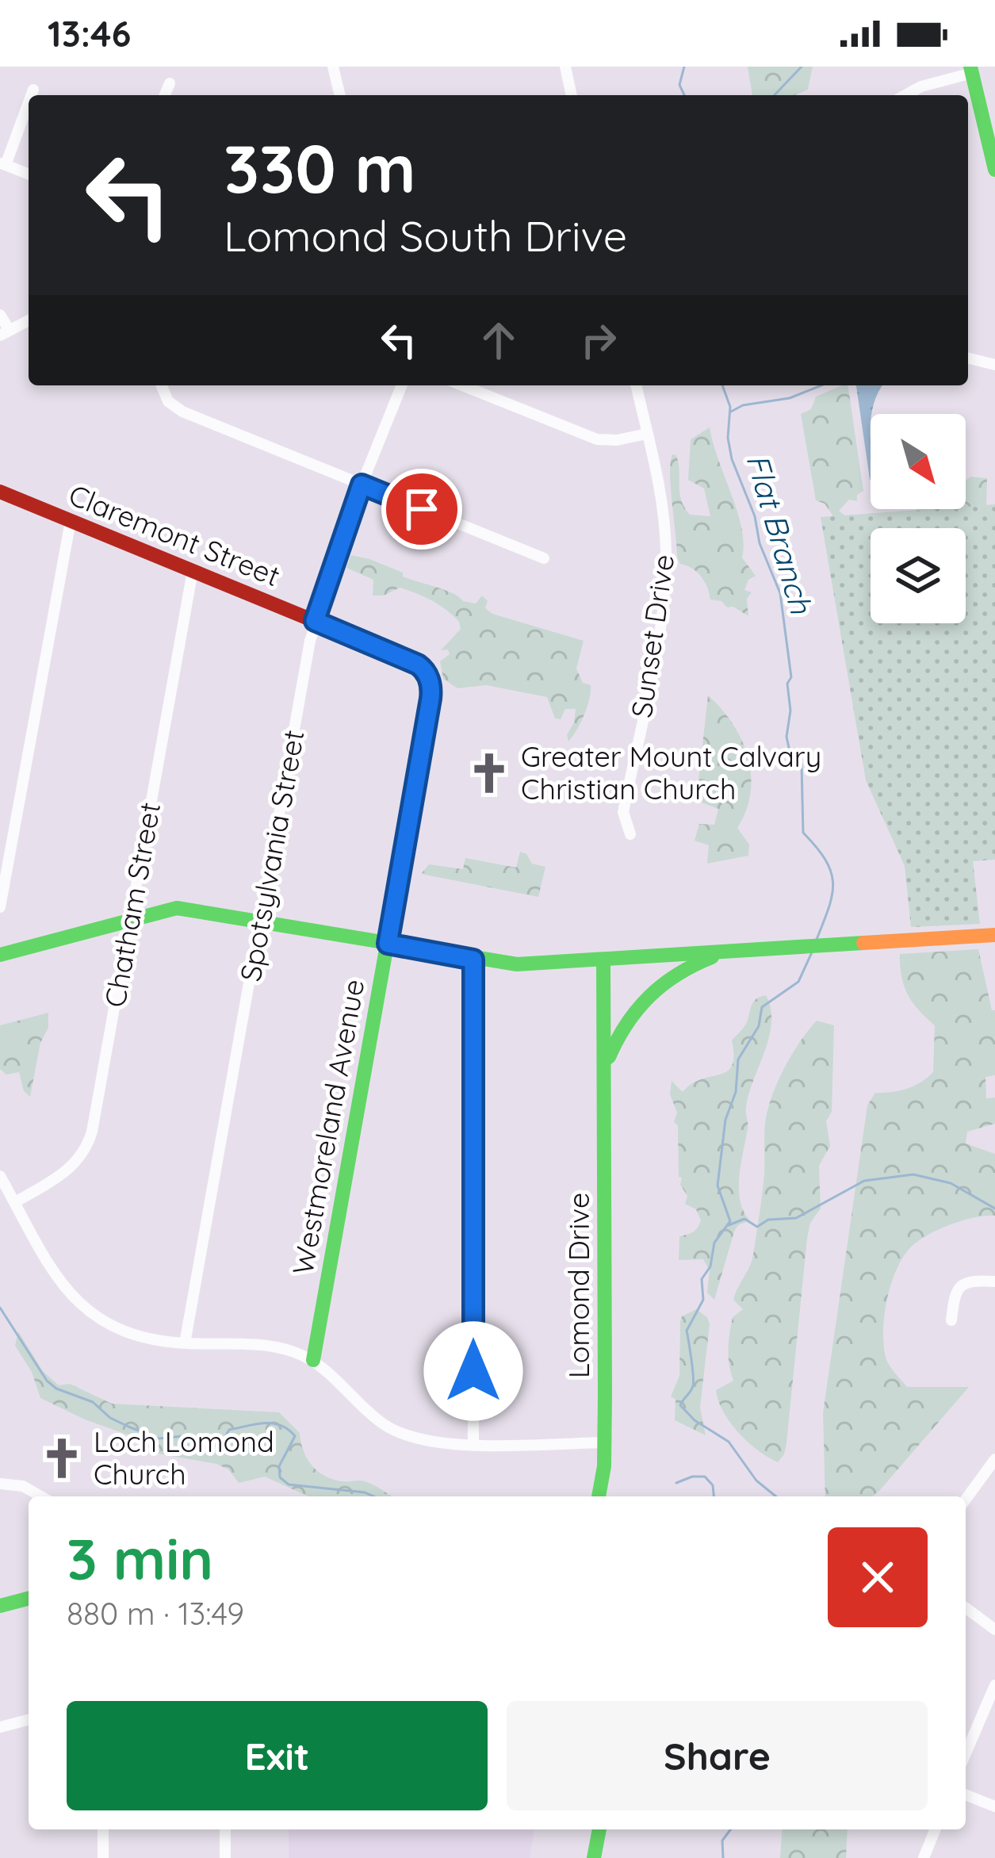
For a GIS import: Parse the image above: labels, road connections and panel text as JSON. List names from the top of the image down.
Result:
{
  "streets": {
    "main road": ["Claremont Street", "Westmoreland Avenue", "Lomond Drive"],
    "street": ["Sunset Drive", "Spotsylvania Street", "Chatham Street"]
  },
  "crossings": [
    ["Claremont Street", "Spotsylvania Street"],
    ["Claremont Street", "Chatham Street"],
    ["Claremont Street", "Westmoreland Avenue"]
  ],
  "water": ["Flat Branch"],
  "places": {
    "church": ["Greater Mount Calvary Christian Church", "Loch Lomond Church"]
  },
  "north": "bottom right",
  "page": {
    "status": "13:46",
    "turn": ["330 m", "Lomond South Drive"],
    "heading": ["3 min", "880 m · 13:49"],
    "buttons": ["Exit", "Share"]
  }
}
